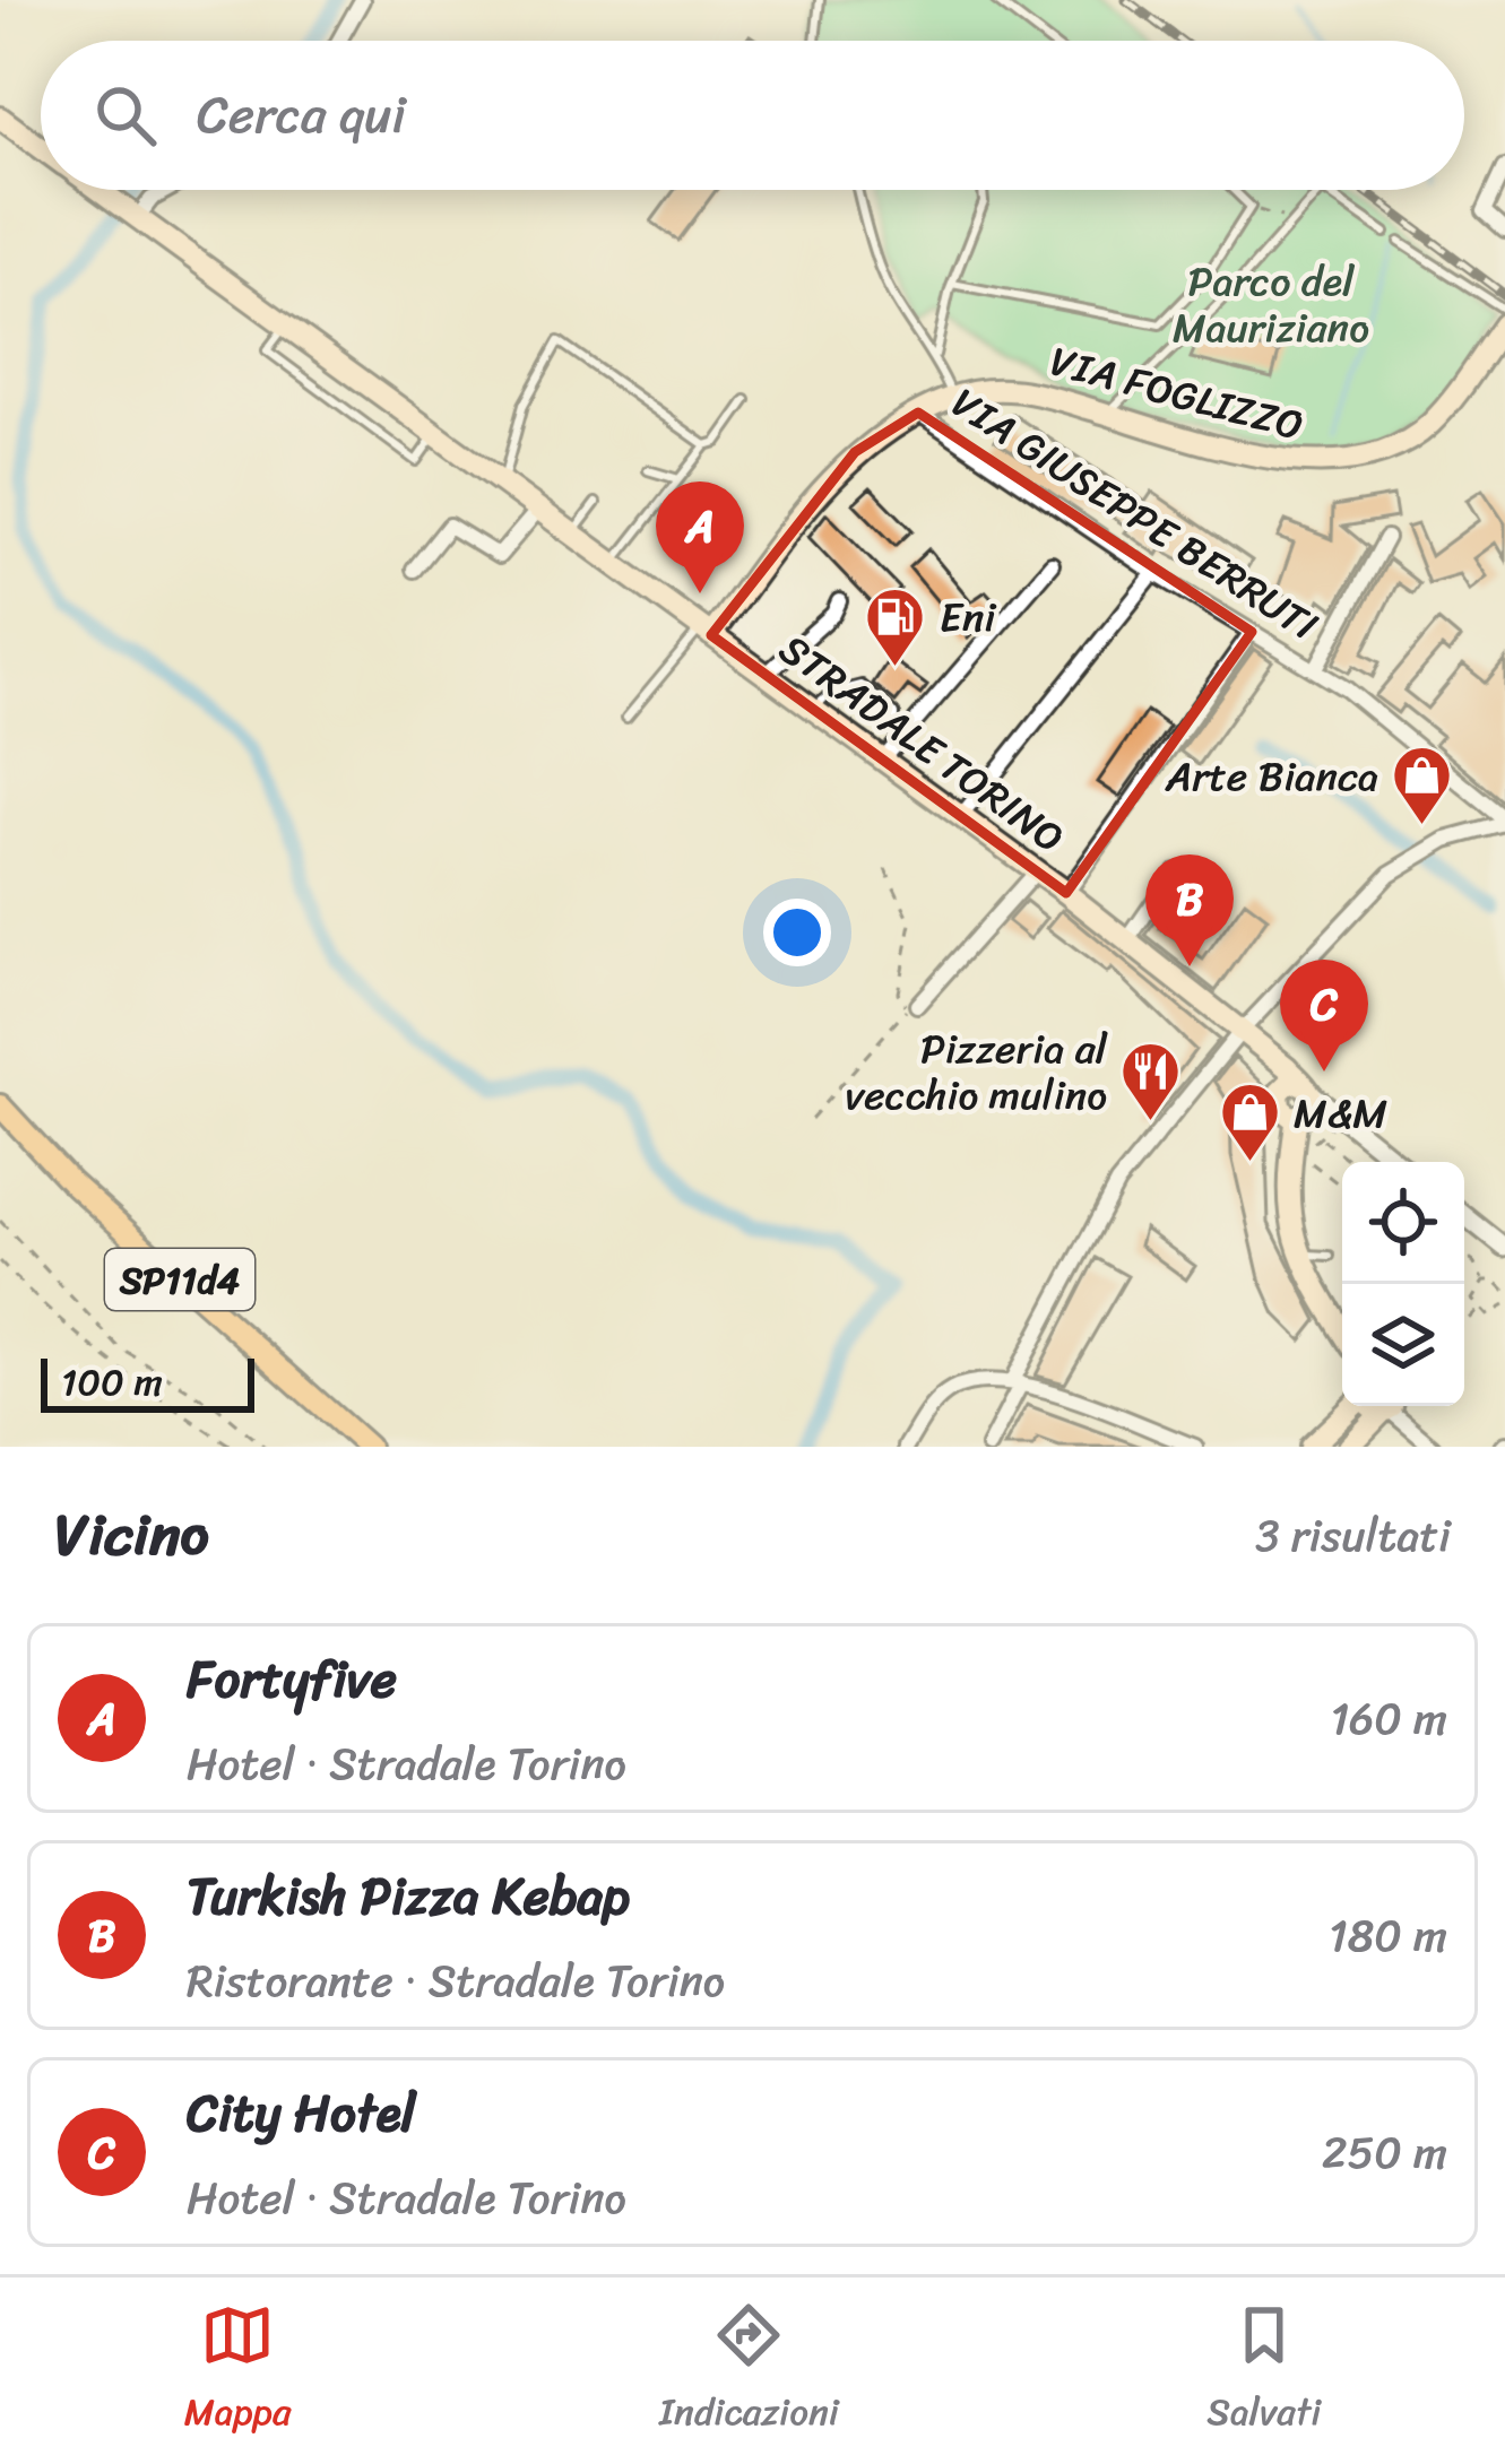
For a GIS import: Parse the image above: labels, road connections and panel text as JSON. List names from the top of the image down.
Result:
{
  "streets": {
    "main road": ["VIA FOGLIZZO", "STRADALE TORINO", "SP11d4"],
    "street": ["VIA GIUSEPPE BERRUTI"]
  },
  "crossings": [
    ["VIA FOGLIZZO", "VIA GIUSEPPE BERRUTI"],
    ["VIA FOGLIZZO", "STRADALE TORINO"]
  ],
  "parks": ["Parco del Mauriziano"],
  "places": {
    "fuel station": ["Eni"],
    "shop": ["Arte Bianca", "M&M"],
    "restaurant": ["Pizzeria al vecchio mulino"]
  },
  "scale_bar": "100 m",
  "page": {
    "search": "Cerca qui",
    "pins": ["A", "B", "C"],
    "scale": "100 m",
    "heading": ["Vicino", "3 risultati"],
    "list": [
      {
        "mark": "A",
        "name": "Fortyfive",
        "note": "Hotel · Stradale Torino",
        "value": "160 m"
      },
      {
        "mark": "B",
        "name": "Turkish Pizza Kebap",
        "note": "Ristorante · Stradale Torino",
        "value": "180 m"
      },
      {
        "mark": "C",
        "name": "City Hotel",
        "note": "Hotel · Stradale Torino",
        "value": "250 m"
      }
    ],
    "nav": ["Mappa", "Indicazioni", "Salvati"]
  }
}
